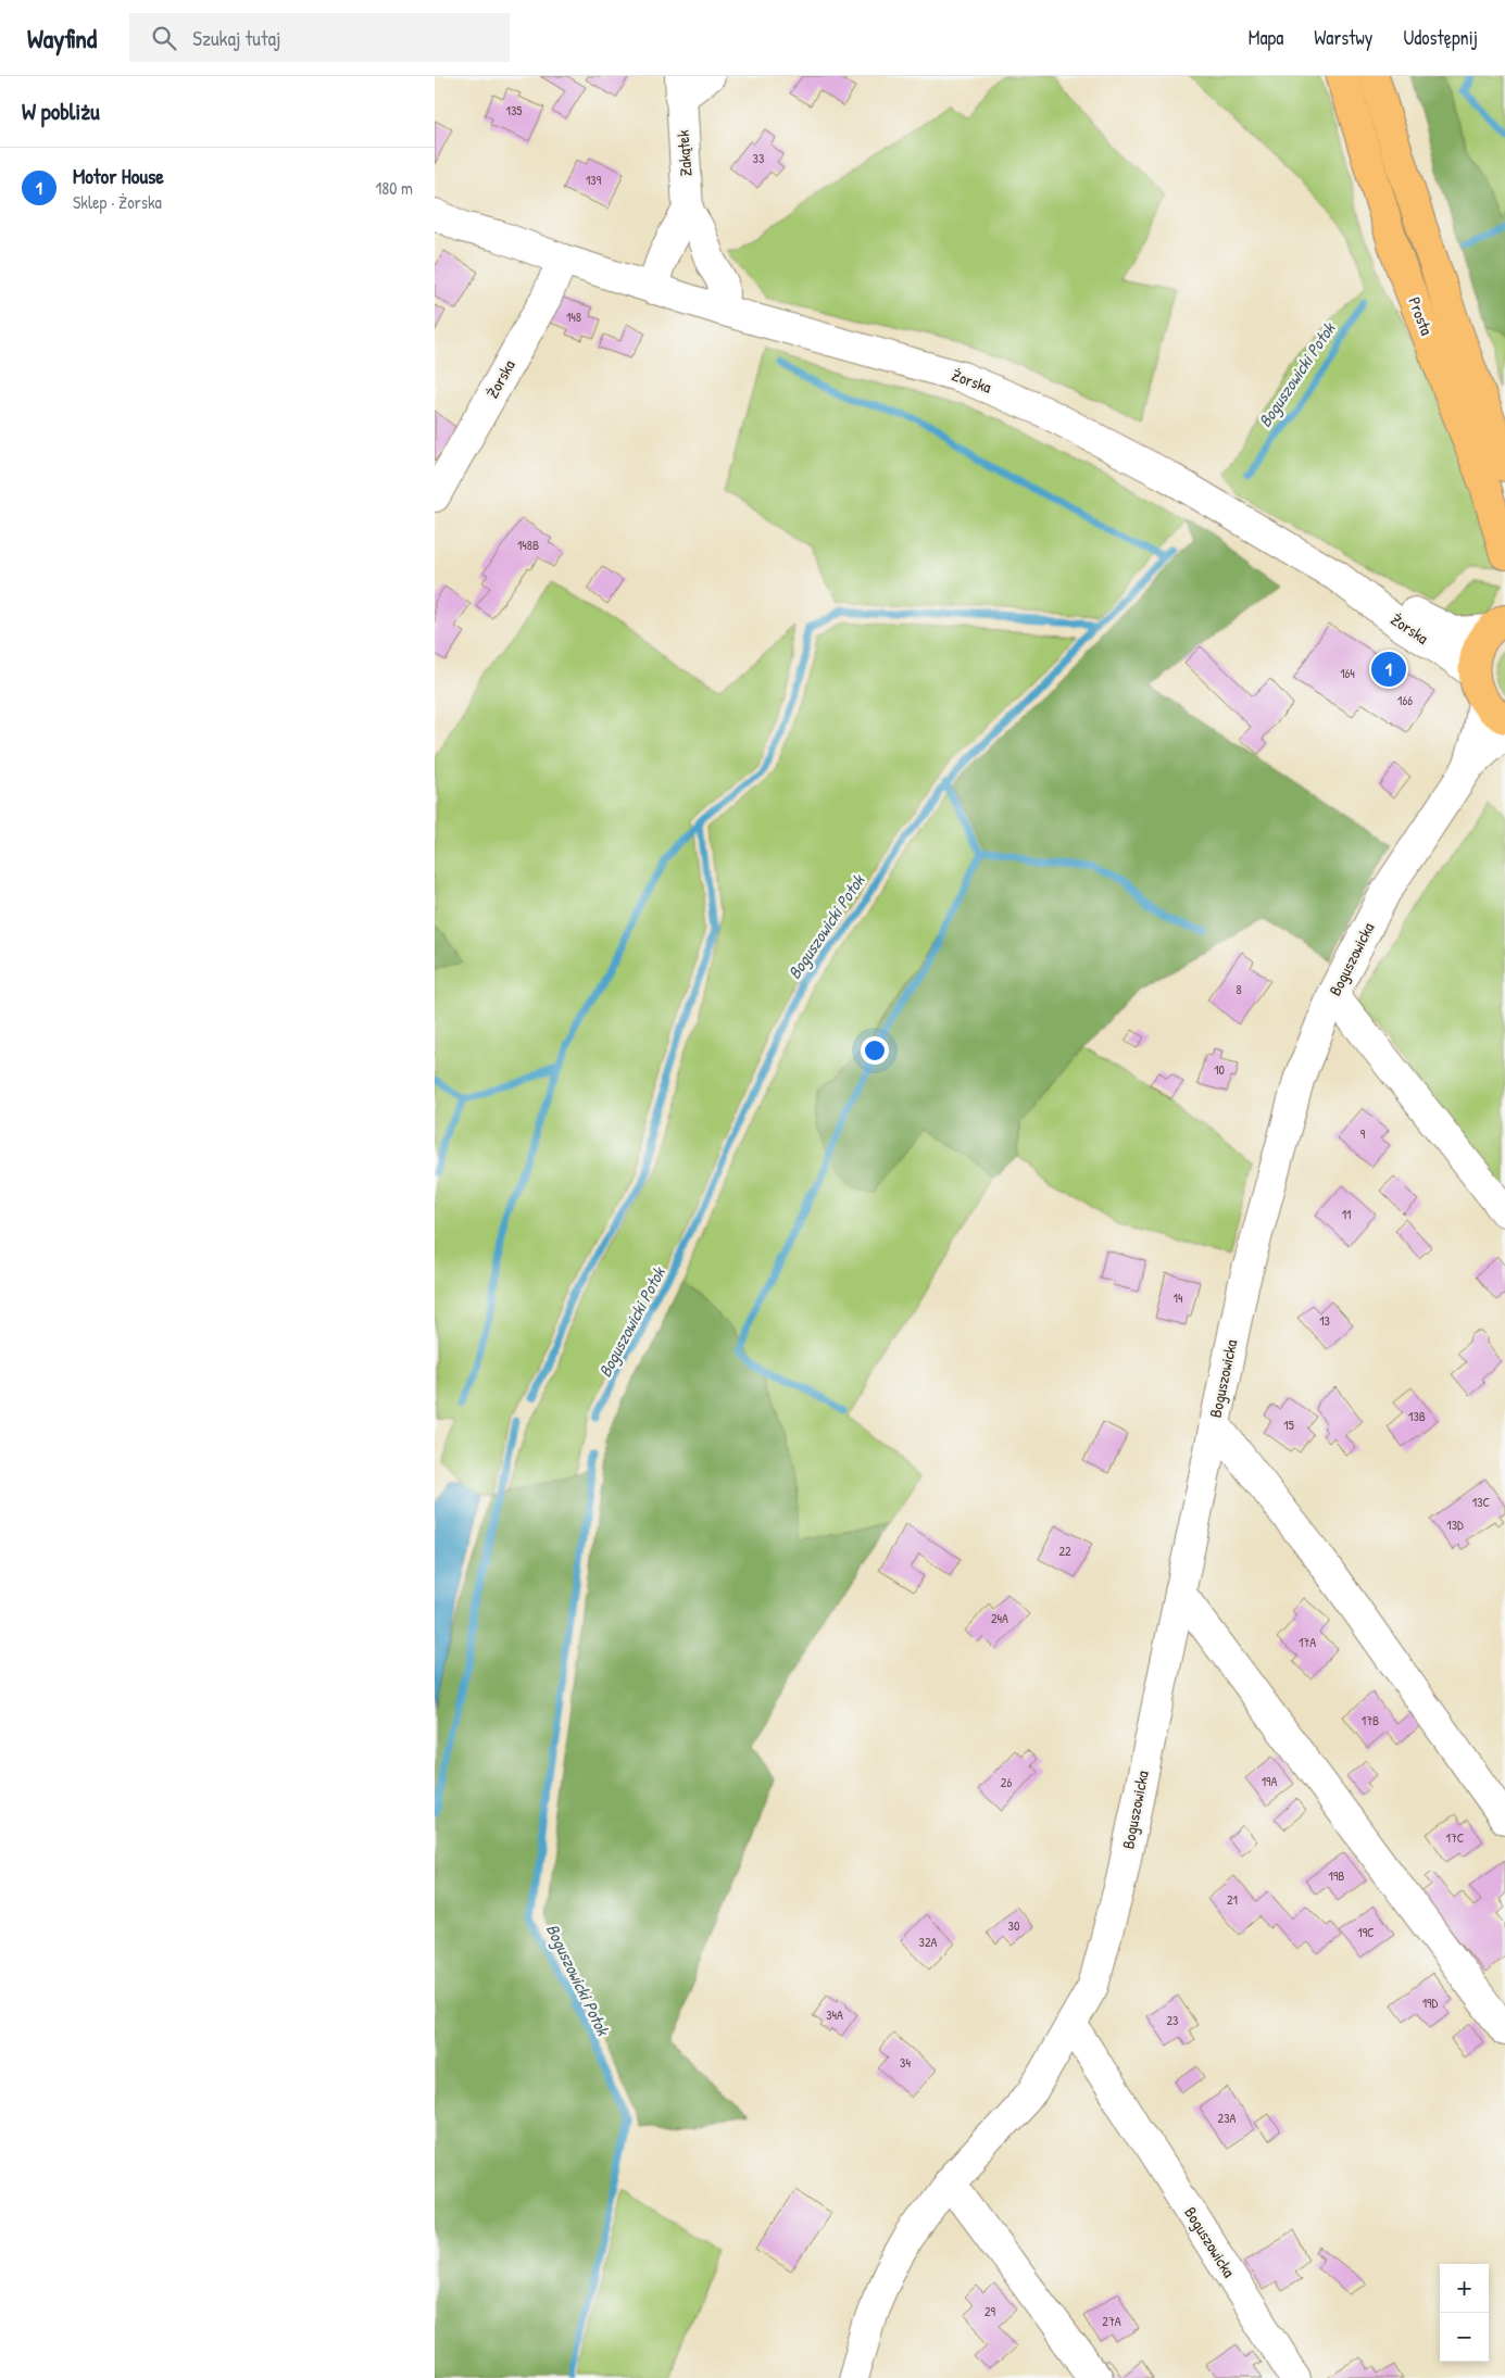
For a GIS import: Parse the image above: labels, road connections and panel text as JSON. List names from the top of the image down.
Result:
{
  "streets": {
    "main road": ["Prosta"],
    "street": ["Zakątek", "Żorska", "Boguszowicka"]
  },
  "crossings": [
    ["Zakątek", "Żorska"]
  ],
  "water": ["Boguszowicki Potok"],
  "house_numbers": [
    "135",
    "33",
    "139",
    "148",
    "148B",
    "164",
    "166",
    "8",
    "10",
    "9",
    "11",
    "14",
    "13",
    "13B",
    "15",
    "13C",
    "13D",
    "22",
    "24A",
    "17A",
    "17B",
    "19A",
    "26",
    "17C",
    "19B",
    "21",
    "30",
    "19C",
    "32A",
    "19D",
    "34A",
    "23",
    "34",
    "23A",
    "29",
    "27A"
  ],
  "page": {
    "header": "Wayfind",
    "search": "Szukaj tutaj",
    "nav": ["Mapa", "Warstwy", "Udostępnij"],
    "heading": "W pobliżu",
    "list": [
      {
        "mark": "1",
        "name": "Motor House",
        "note": "Sklep · Żorska",
        "value": "180 m"
      }
    ],
    "pins": "1",
    "map_buttons": ["+", "−"]
  }
}
